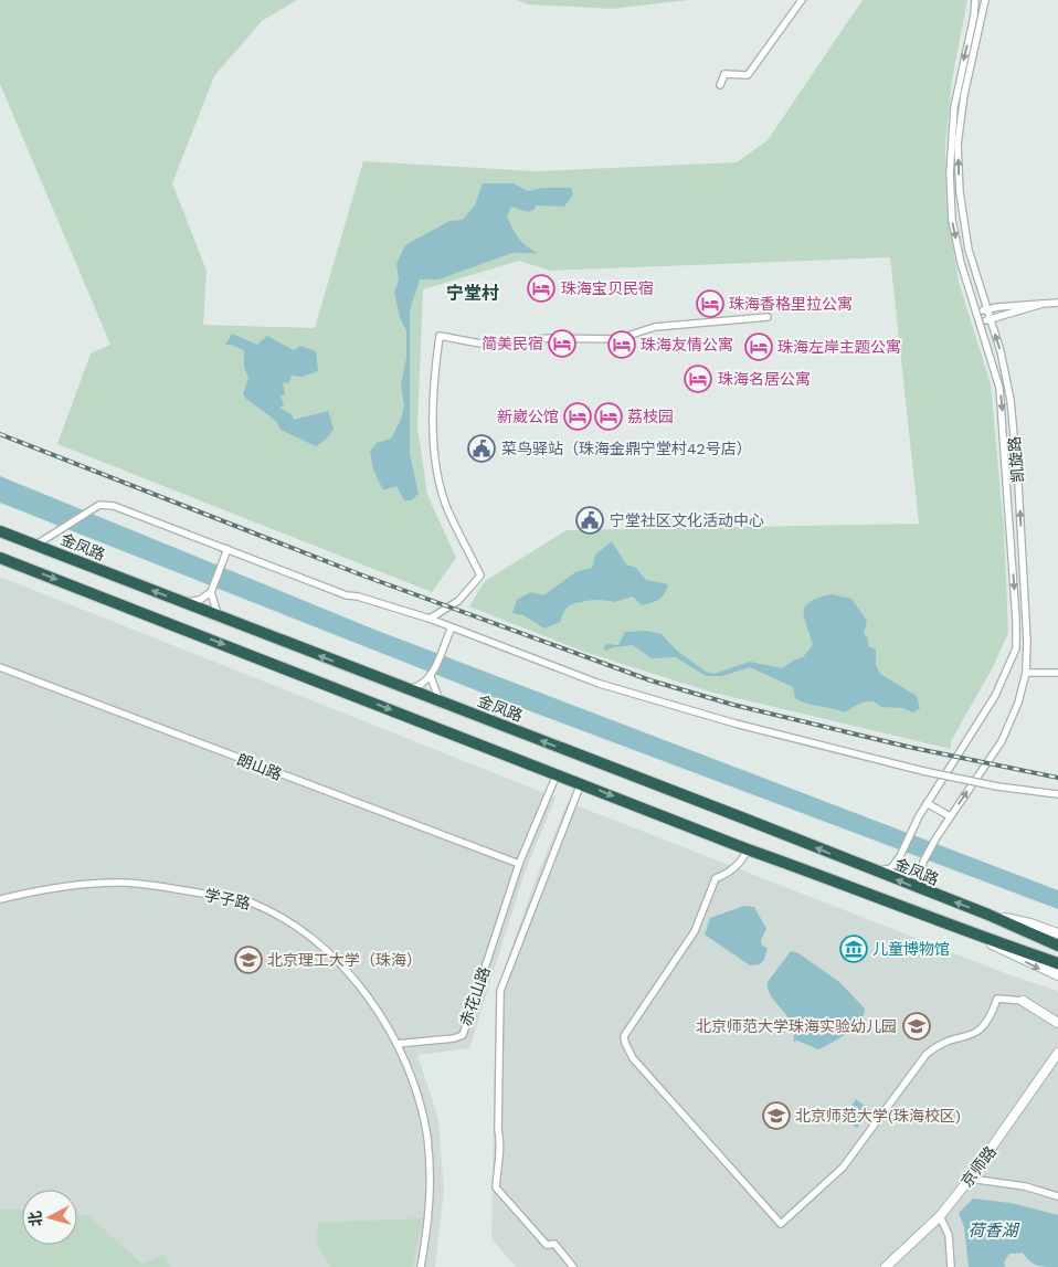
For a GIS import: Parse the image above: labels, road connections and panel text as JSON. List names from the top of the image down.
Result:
{
  "streets": {
    "highway": ["金凤路"],
    "street": [
      "凯旋路",
      "朗山路",
      "学子路",
      "赤花山路",
      "京师路"
    ]
  },
  "crossings": [
    ["凯旋路", "金凤路"],
    ["朗山路", "赤花山路"],
    ["学子路", "赤花山路"]
  ],
  "districts": ["宁堂村"],
  "water": ["荷香湖"],
  "places": {
    "hotel": [
      "珠海宝贝民宿",
      "珠海香格里拉公寓",
      "简美民宿",
      "珠海友情公寓",
      "珠海左岸主题公寓",
      "珠海名居公寓",
      "新崴公馆",
      "荔枝园"
    ],
    "public building": ["菜鸟驿站（珠海金鼎宁堂村42号店）", "宁堂社区文化活动中心"],
    "museum": ["儿童博物馆"],
    "school or university": ["北京理工大学（珠海）", "北京师范大学珠海实验幼儿园", "北京师范大学(珠海校区)"]
  },
  "north": "left"
}
